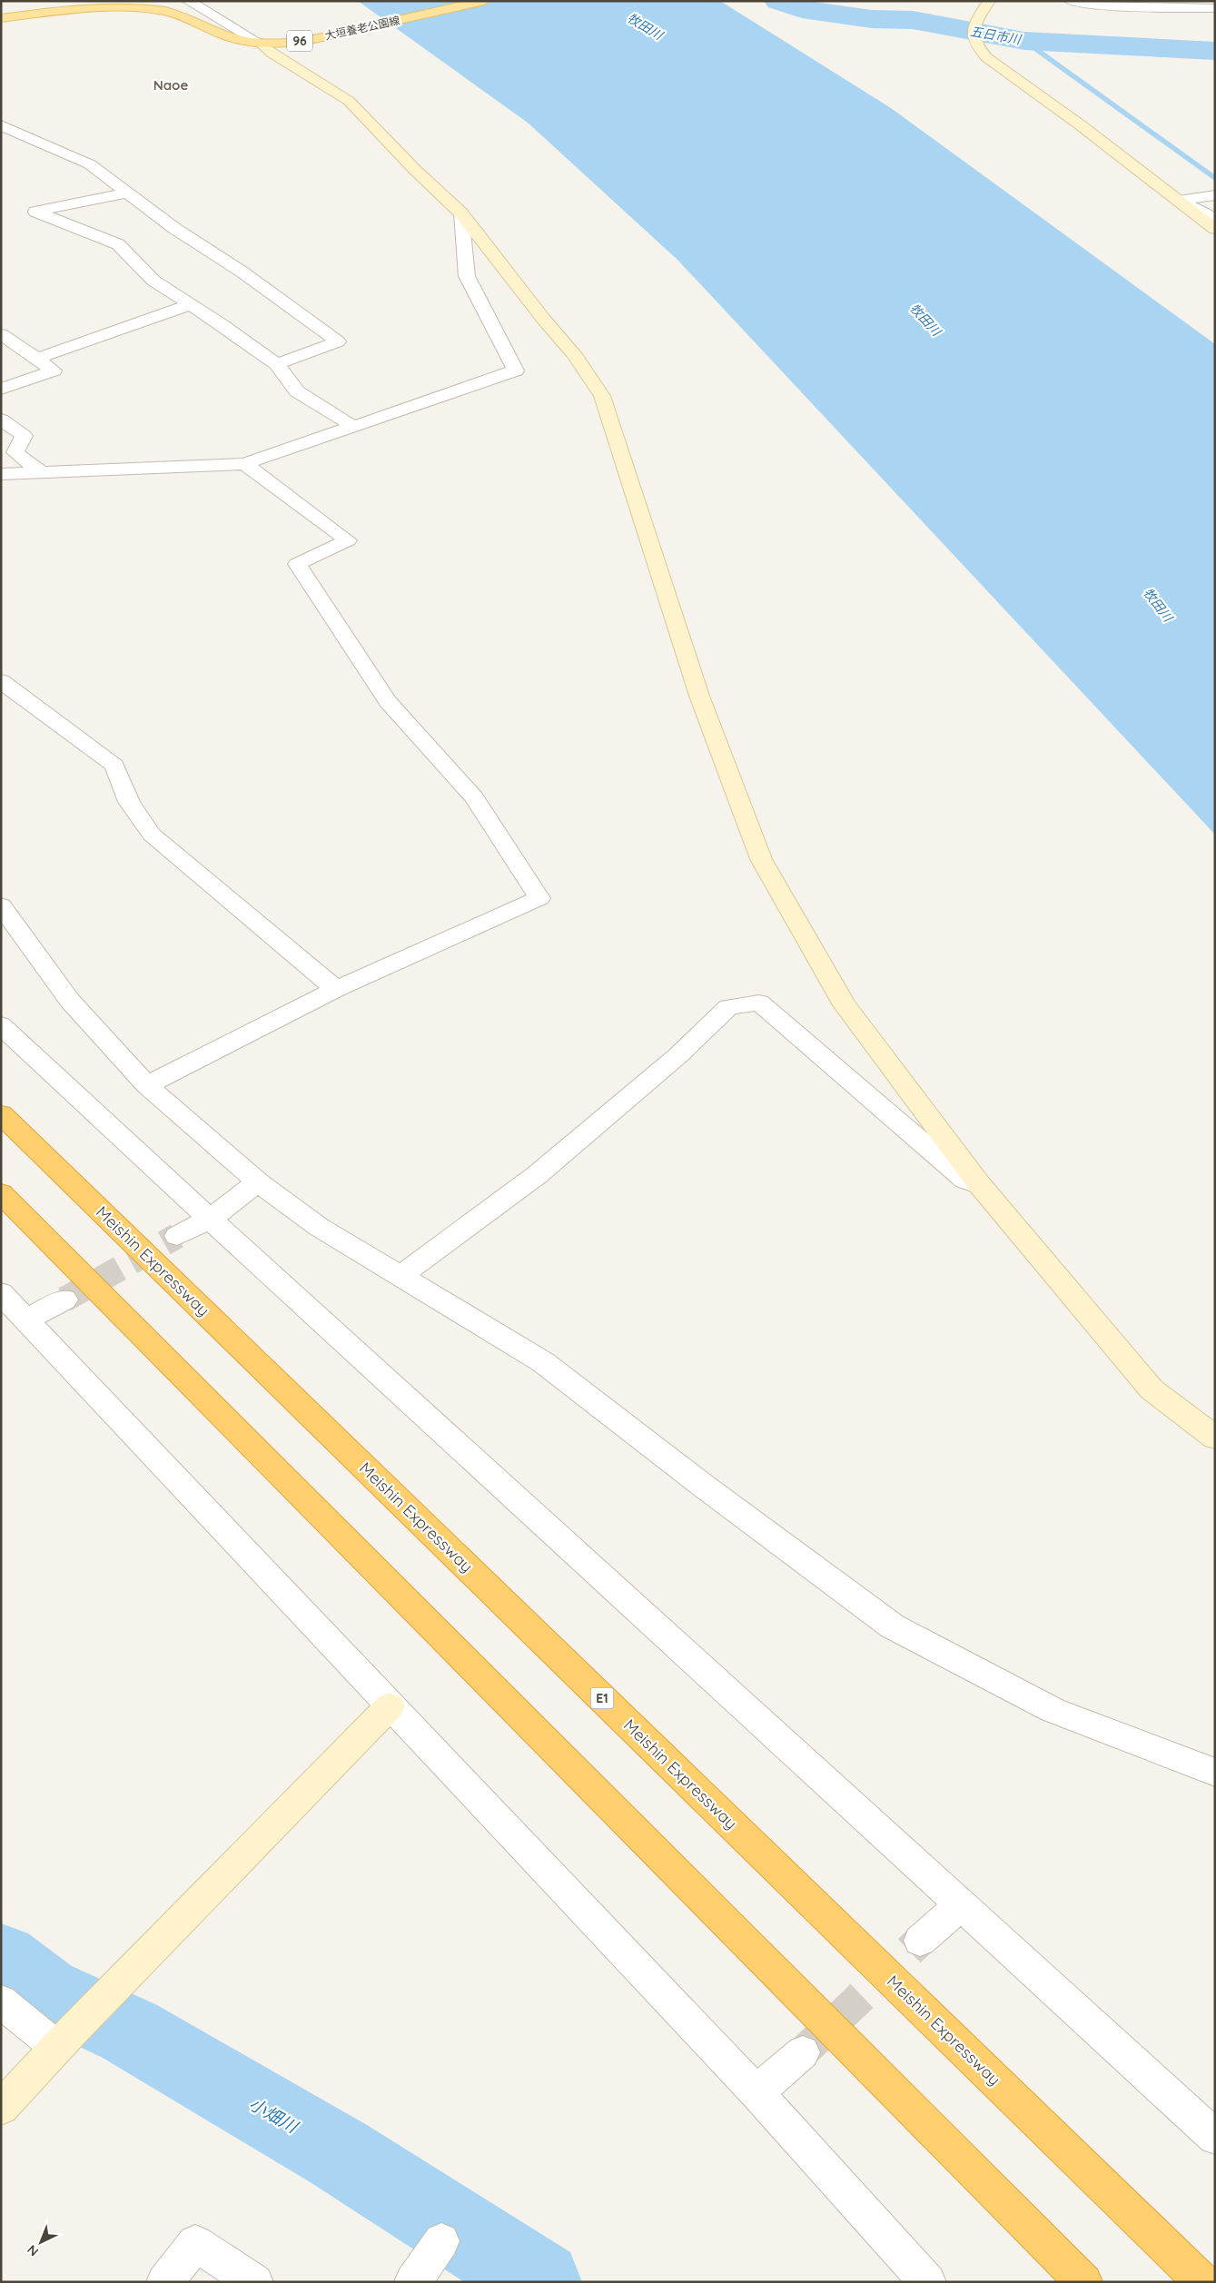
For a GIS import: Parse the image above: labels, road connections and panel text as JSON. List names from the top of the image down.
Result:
{
  "streets": {
    "highway": ["Meishin Expressway", "E1"],
    "main road": ["大垣養老公園線", "96"]
  },
  "districts": ["Naoe"],
  "water": ["牧田川", "五日市川", "小畑川"],
  "north": "bottom left"
}
